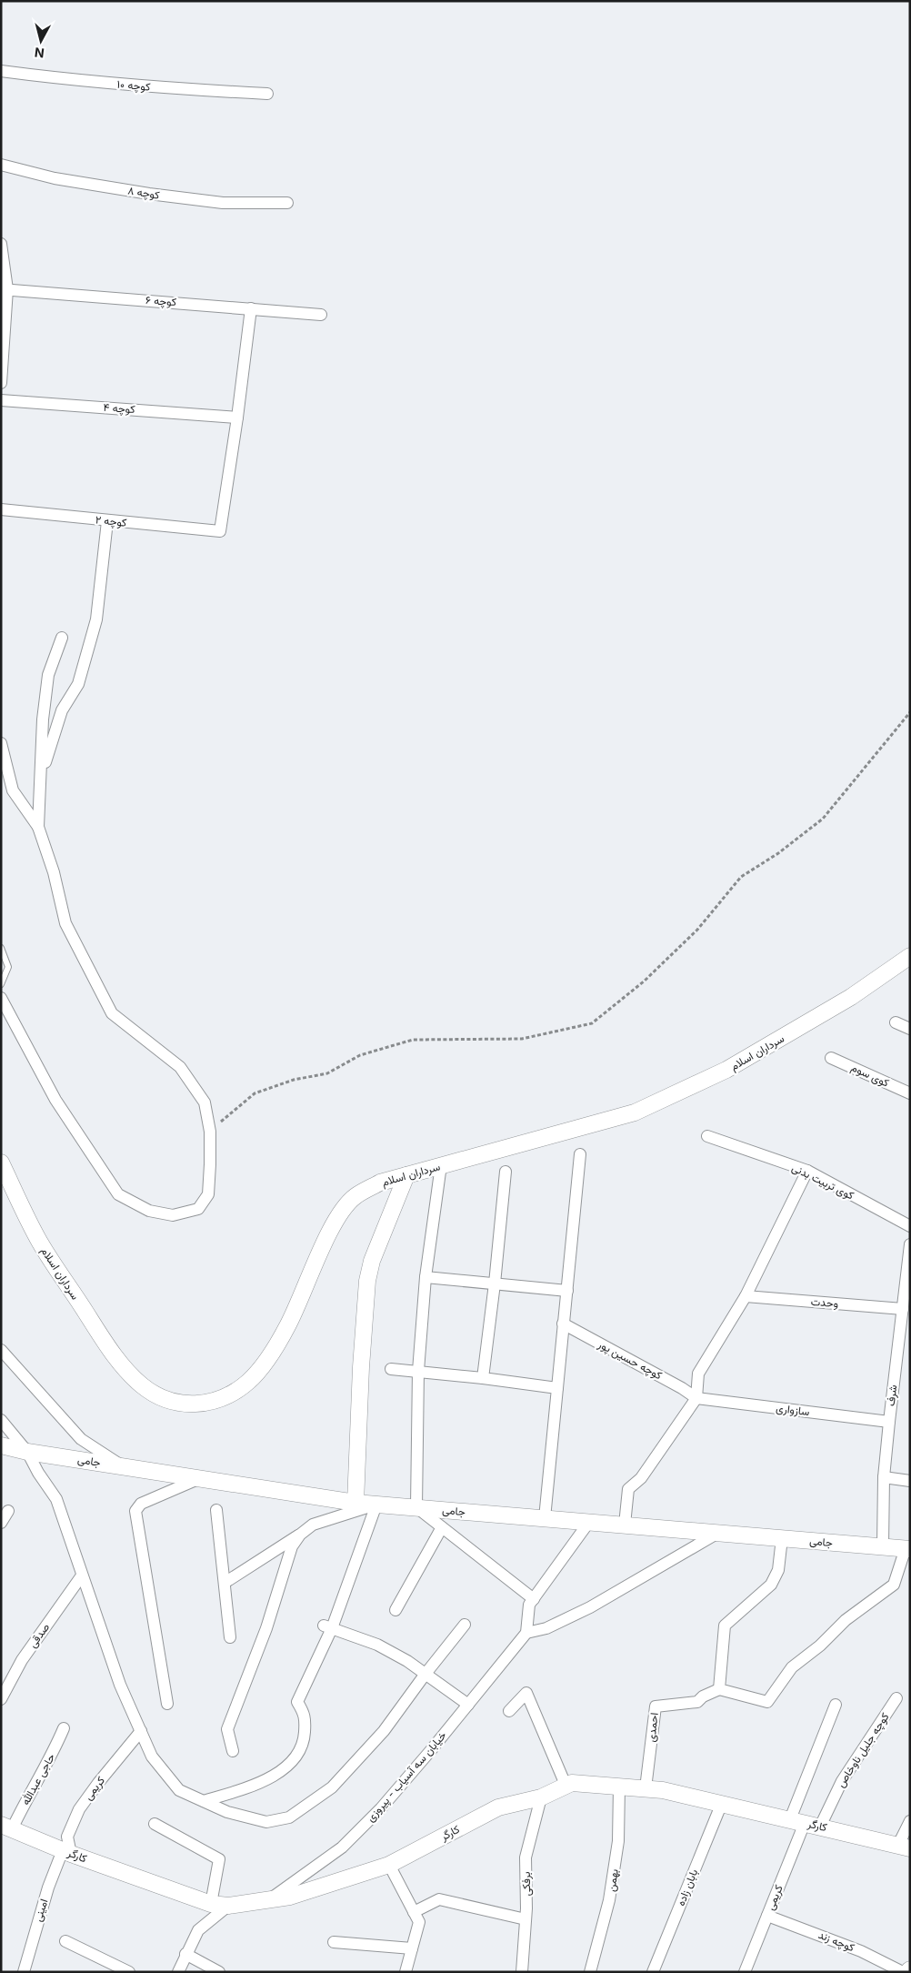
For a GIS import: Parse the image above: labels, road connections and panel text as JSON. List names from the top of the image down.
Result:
{
  "streets": {
    "street": [
      "کوچه ۱۰",
      "کوچه ۸",
      "کوچه ۶",
      "کوچه ۴",
      "کوچه ۲",
      "سرداران اسلام",
      "کوی سوم",
      "کوی تربیت بدنی",
      "وحدت",
      "کوچه حسین پور",
      "شرف",
      "سازواری",
      "جامی",
      "صدقی",
      "احمدی",
      "کوچه جلیل ناوخاص",
      "خیابان سه آسیاب - پیروزی",
      "حاجی عبدالله",
      "کریمی",
      "کارگر",
      "بهمن",
      "برفکی",
      "بابان زاده",
      "امینی",
      "کوچه زند"
    ]
  },
  "crossings": [
    ["کوچه ۴", "کوچه ۲"],
    ["وحدت", "شرف"],
    ["کوچه حسین پور", "سازواری"],
    ["شرف", "سازواری"],
    ["شرف", "جامی"],
    ["احمدی", "کارگر"],
    ["کوچه جلیل ناوخاص", "کریمی"],
    ["کوچه جلیل ناوخاص", "کارگر"],
    ["خیابان سه آسیاب - پیروزی", "کارگر"],
    ["حاجی عبدالله", "کارگر"],
    ["کریمی", "کارگر"],
    ["کریمی", "امینی"],
    ["کریمی", "کوچه زند"],
    ["کارگر", "بهمن"],
    ["کارگر", "برفکی"],
    ["کارگر", "بابان زاده"],
    ["کارگر", "امینی"]
  ],
  "north": "bottom"
}
